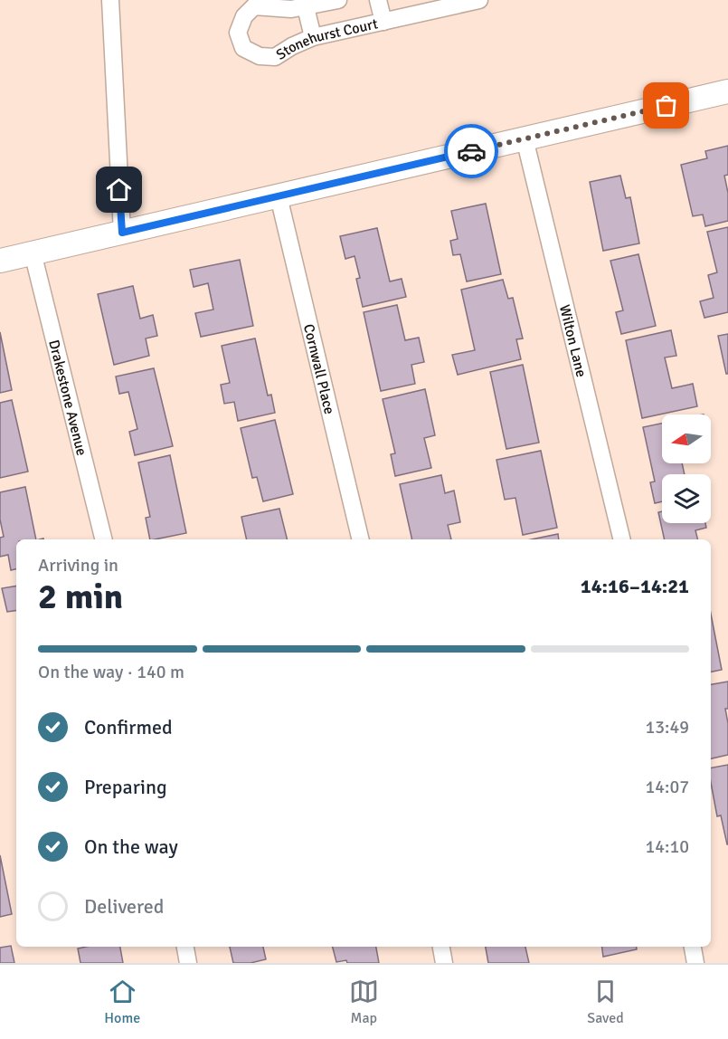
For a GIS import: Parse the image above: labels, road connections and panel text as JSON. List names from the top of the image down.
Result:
{
  "streets": {
    "street": [
      "Stonehurst Court",
      "Wilton Lane",
      "Cornwall Place",
      "Drakestone Avenue"
    ]
  },
  "north": "left",
  "page": {
    "heading": ["2 min", "Arriving in", "14:16–14:21"],
    "bar": "On the way · 140 m",
    "list": [
      ["Confirmed", "13:49"],
      ["Preparing", "14:07"],
      ["On the way", "14:10"],
      "Delivered"
    ],
    "tabs": ["Home", "Map", "Saved"]
  }
}
